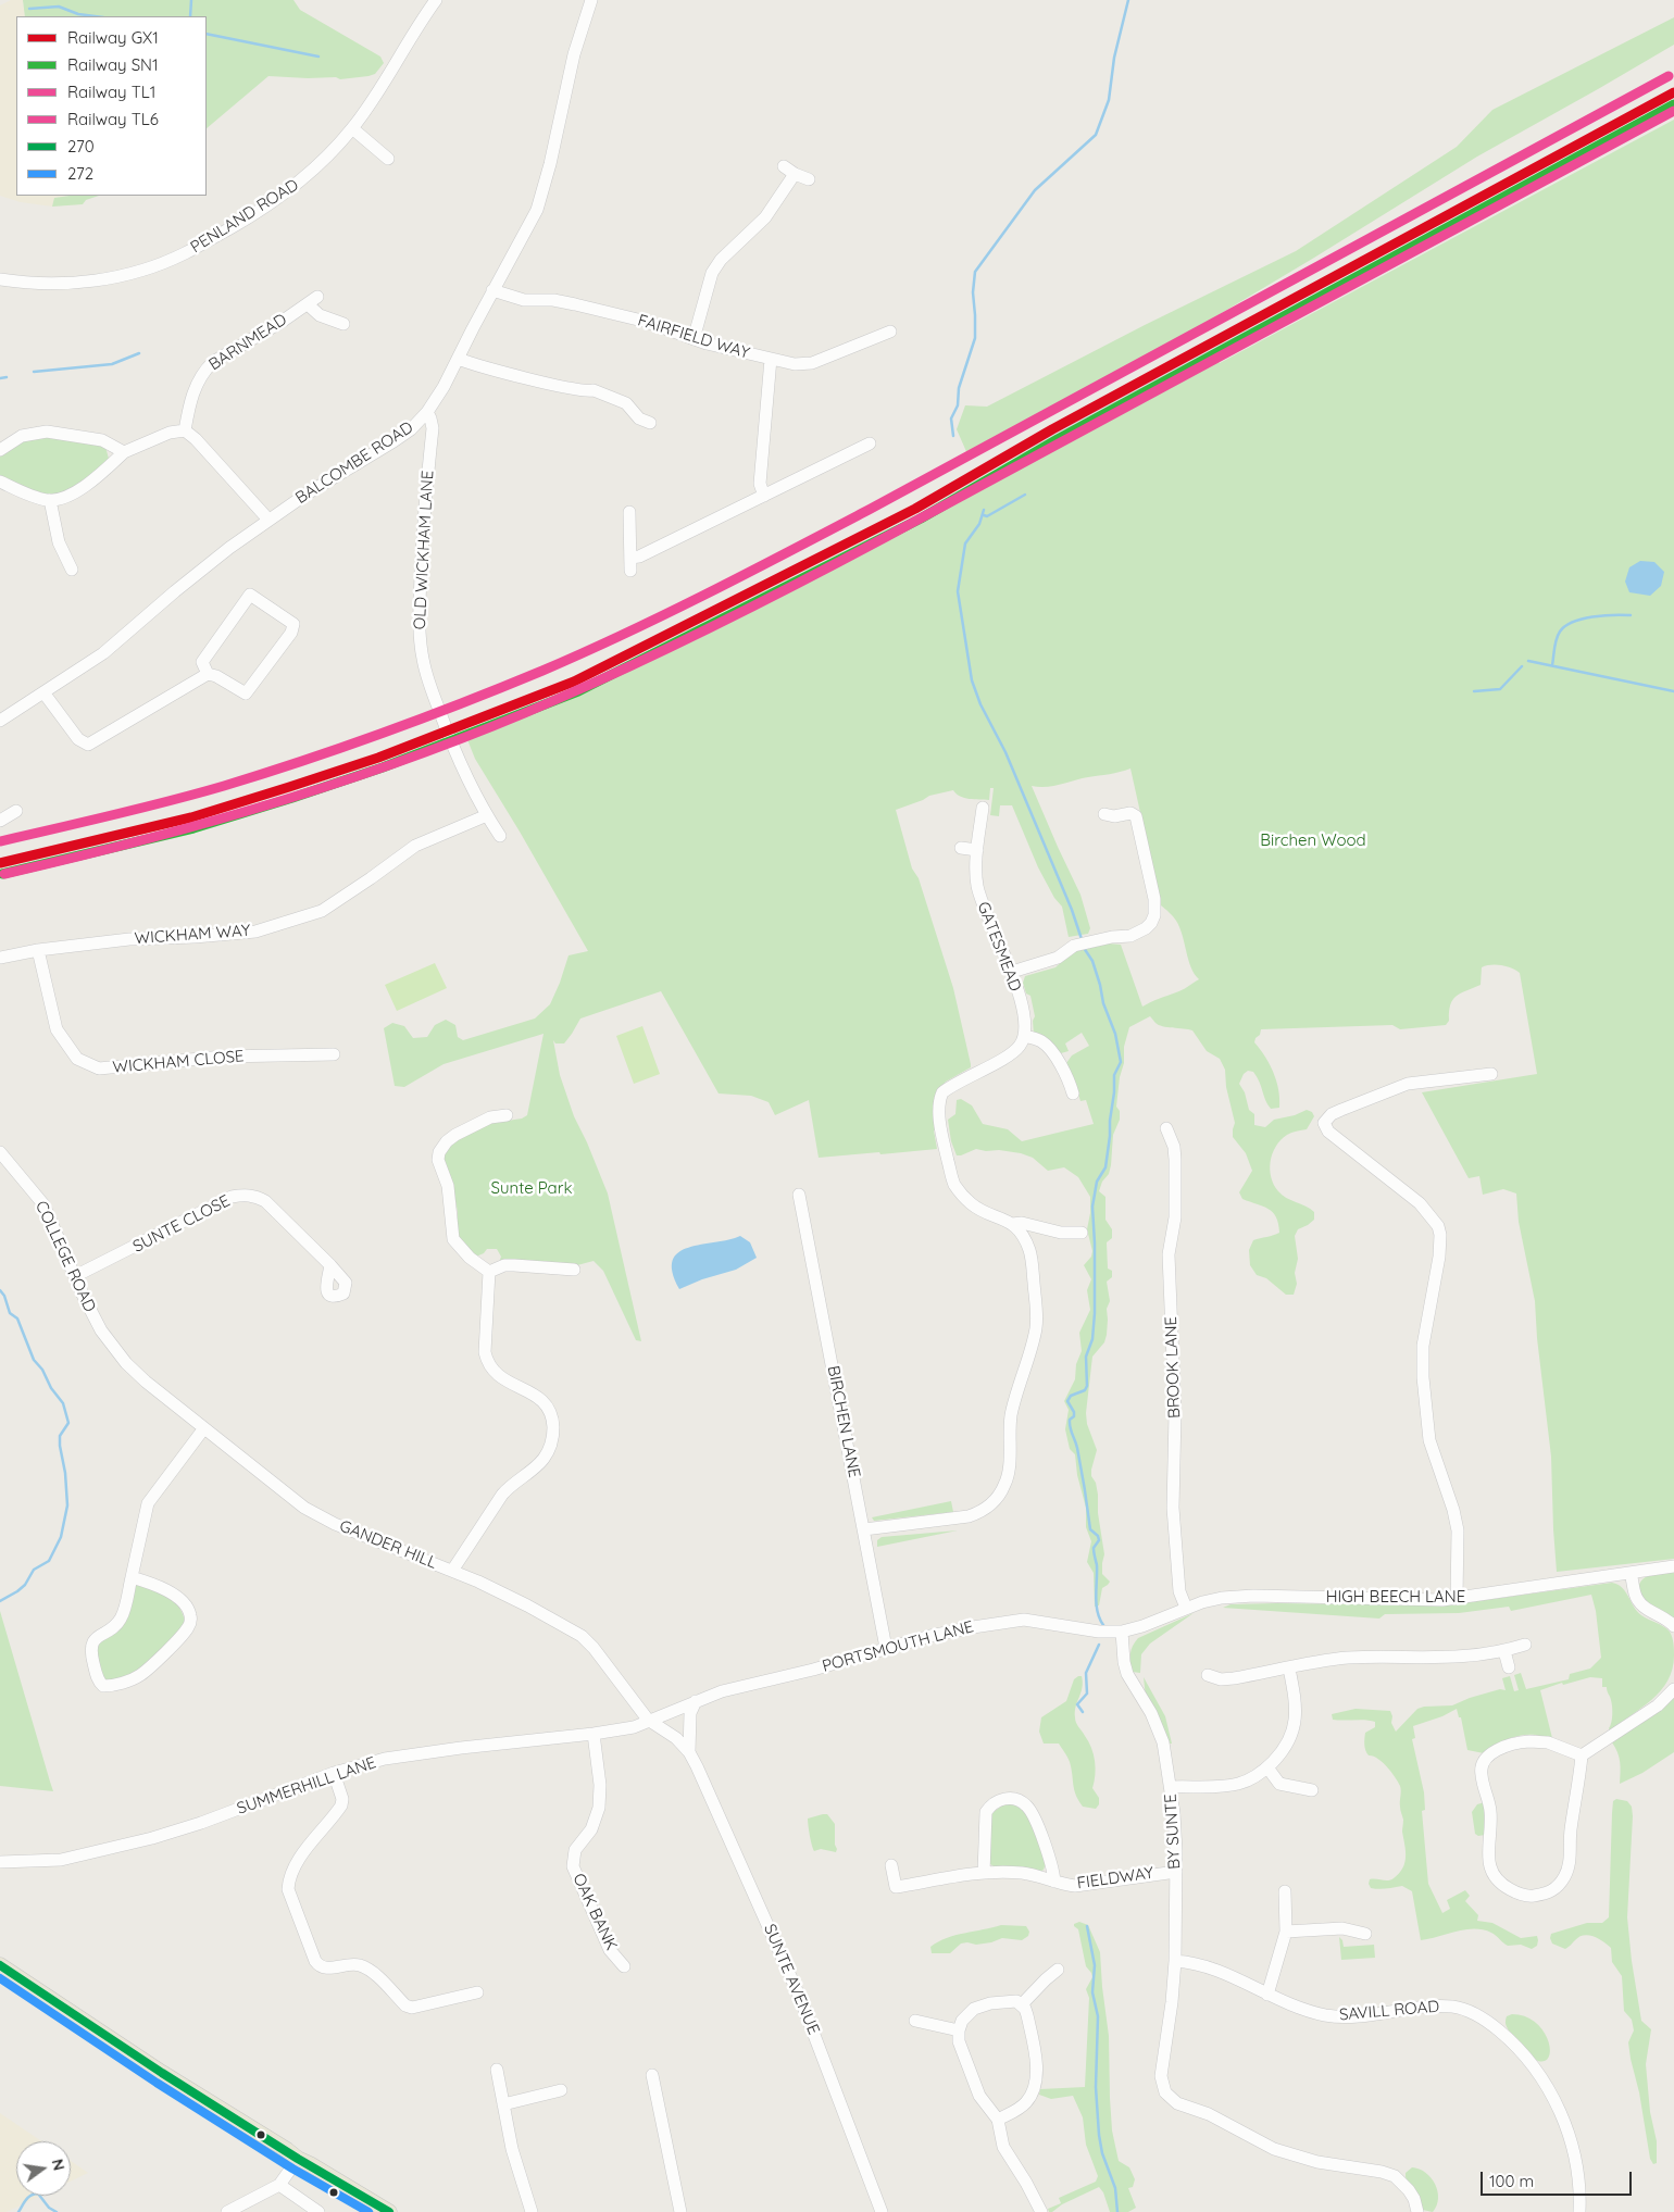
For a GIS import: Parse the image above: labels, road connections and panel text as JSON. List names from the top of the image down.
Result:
{
  "streets": {
    "street": [
      "PENLAND ROAD",
      "FAIRFIELD WAY",
      "BARNMEAD",
      "BALCOMBE ROAD",
      "OLD WICKHAM LANE",
      "WICKHAM WAY",
      "GATESMEAD",
      "WICKHAM CLOSE",
      "SUNTE CLOSE",
      "COLLEGE ROAD",
      "BROOK LANE",
      "BIRCHEN LANE",
      "GANDER HILL",
      "HIGH BEECH LANE",
      "PORTSMOUTH LANE",
      "SUMMERHILL LANE",
      "BY SUNTE",
      "FIELDWAY",
      "OAK BANK",
      "SUNTE AVENUE",
      "SAVILL ROAD"
    ]
  },
  "crossings": [
    ["FAIRFIELD WAY", "BALCOMBE ROAD"],
    ["BALCOMBE ROAD", "OLD WICKHAM LANE"],
    ["OLD WICKHAM LANE", "WICKHAM WAY"],
    ["WICKHAM WAY", "WICKHAM CLOSE"],
    ["SUNTE CLOSE", "COLLEGE ROAD"],
    ["COLLEGE ROAD", "GANDER HILL"],
    ["BROOK LANE", "HIGH BEECH LANE"],
    ["BIRCHEN LANE", "PORTSMOUTH LANE"],
    ["GANDER HILL", "PORTSMOUTH LANE"],
    ["GANDER HILL", "SUMMERHILL LANE"],
    ["GANDER HILL", "SUNTE AVENUE"],
    ["HIGH BEECH LANE", "PORTSMOUTH LANE"],
    ["PORTSMOUTH LANE", "SUMMERHILL LANE"],
    ["PORTSMOUTH LANE", "BY SUNTE"],
    ["PORTSMOUTH LANE", "SUNTE AVENUE"],
    ["SUMMERHILL LANE", "OAK BANK"],
    ["SUMMERHILL LANE", "SUNTE AVENUE"],
    ["BY SUNTE", "FIELDWAY"],
    ["BY SUNTE", "SAVILL ROAD"]
  ],
  "parks": ["Birchen Wood", "Sunte Park"],
  "lines": [
    "rail line TL1",
    "rail line GX1",
    "rail line SN1",
    "rail line TL6",
    "transit line 270",
    "transit line 272"
  ],
  "legend": [
    "Railway GX1",
    "Railway SN1",
    "Railway TL1",
    "Railway TL6",
    "270",
    "272"
  ],
  "scale_bar": "100 m",
  "north": "right"
}
